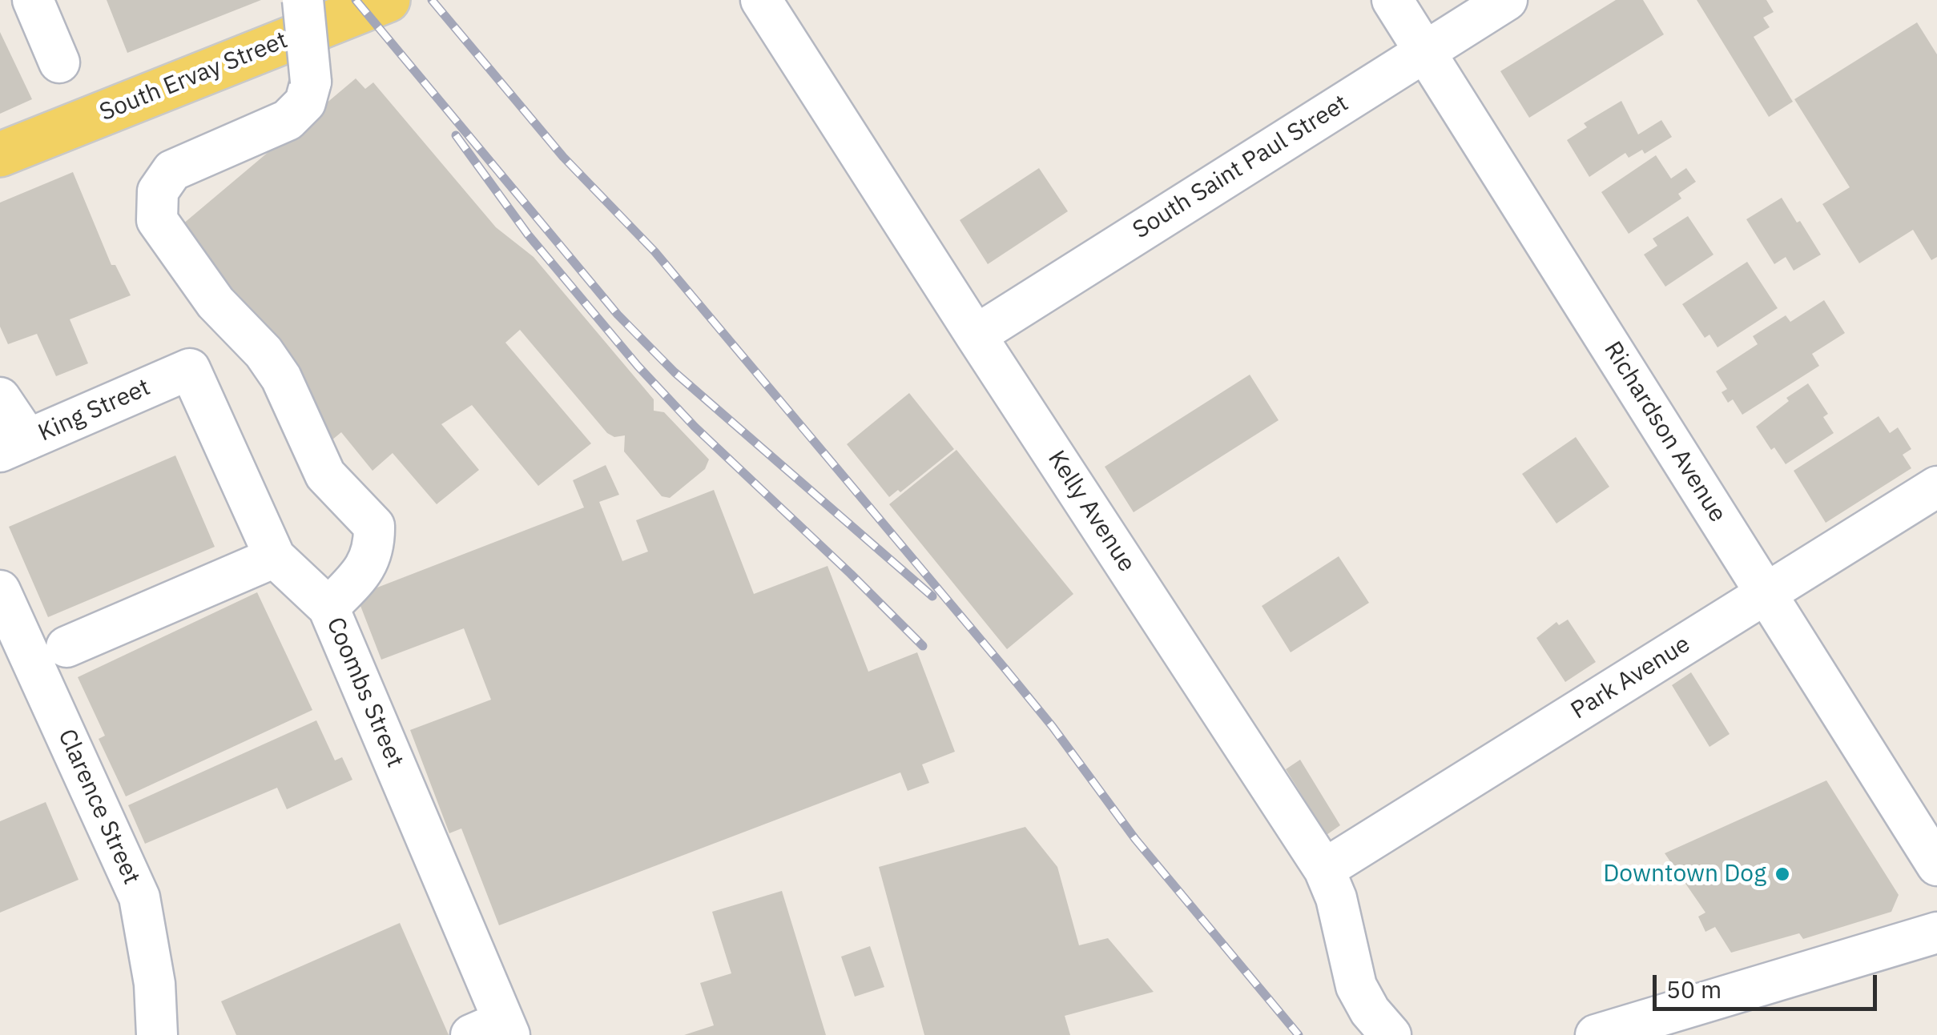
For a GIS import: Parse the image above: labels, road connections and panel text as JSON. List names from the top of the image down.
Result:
{
  "streets": {
    "main road": ["South Ervay Street"],
    "street": [
      "South Saint Paul Street",
      "King Street",
      "Richardson Avenue",
      "Kelly Avenue",
      "Park Avenue",
      "Coombs Street",
      "Clarence Street"
    ]
  },
  "crossings": [
    ["South Saint Paul Street", "Richardson Avenue"],
    ["South Saint Paul Street", "Kelly Avenue"],
    ["King Street", "Coombs Street"],
    ["Richardson Avenue", "Park Avenue"],
    ["Kelly Avenue", "Park Avenue"]
  ],
  "places": ["Downtown Dog"],
  "scale_bar": "50 m"
}
